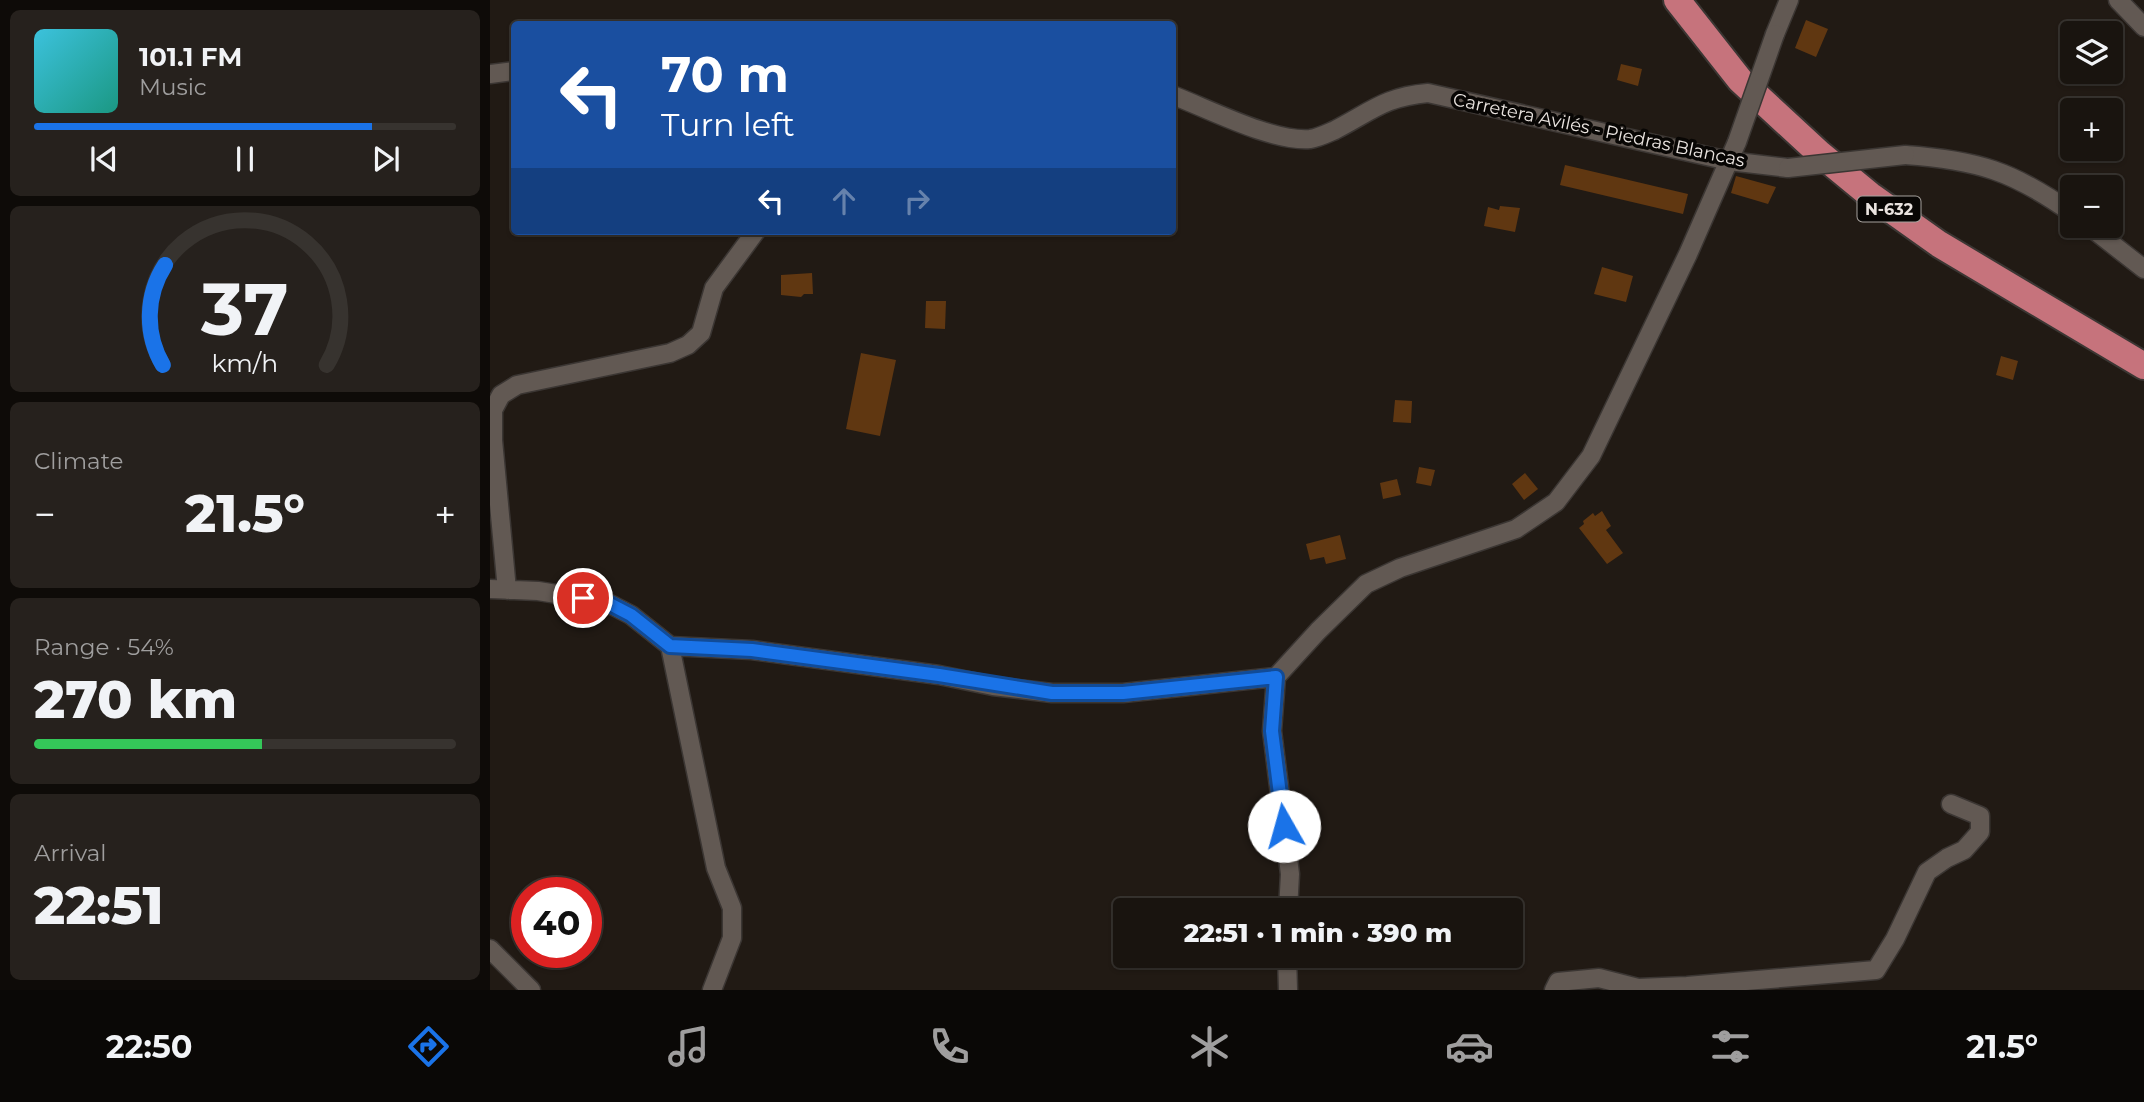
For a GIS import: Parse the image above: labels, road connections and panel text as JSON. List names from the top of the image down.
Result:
{
  "streets": {
    "highway": ["N-632"],
    "street": ["Carretera Avilés - Piedras Blancas"]
  },
  "page": {
    "map_buttons": ["+", "−"],
    "turn": ["70 m", "Turn left"],
    "song": ["101.1 FM", "Music"],
    "tile": [
      "Climate",
      ["Range · 54%", "270 km"],
      ["Arrival", "22:51"]
    ],
    "heat": ["−", "21.5°", "+"],
    "limit": "40",
    "trip": "22:51 · 1 min · 390 m",
    "tabs": ["22:50", "21.5°"],
    "gauge": ["37", "km/h"]
  }
}
